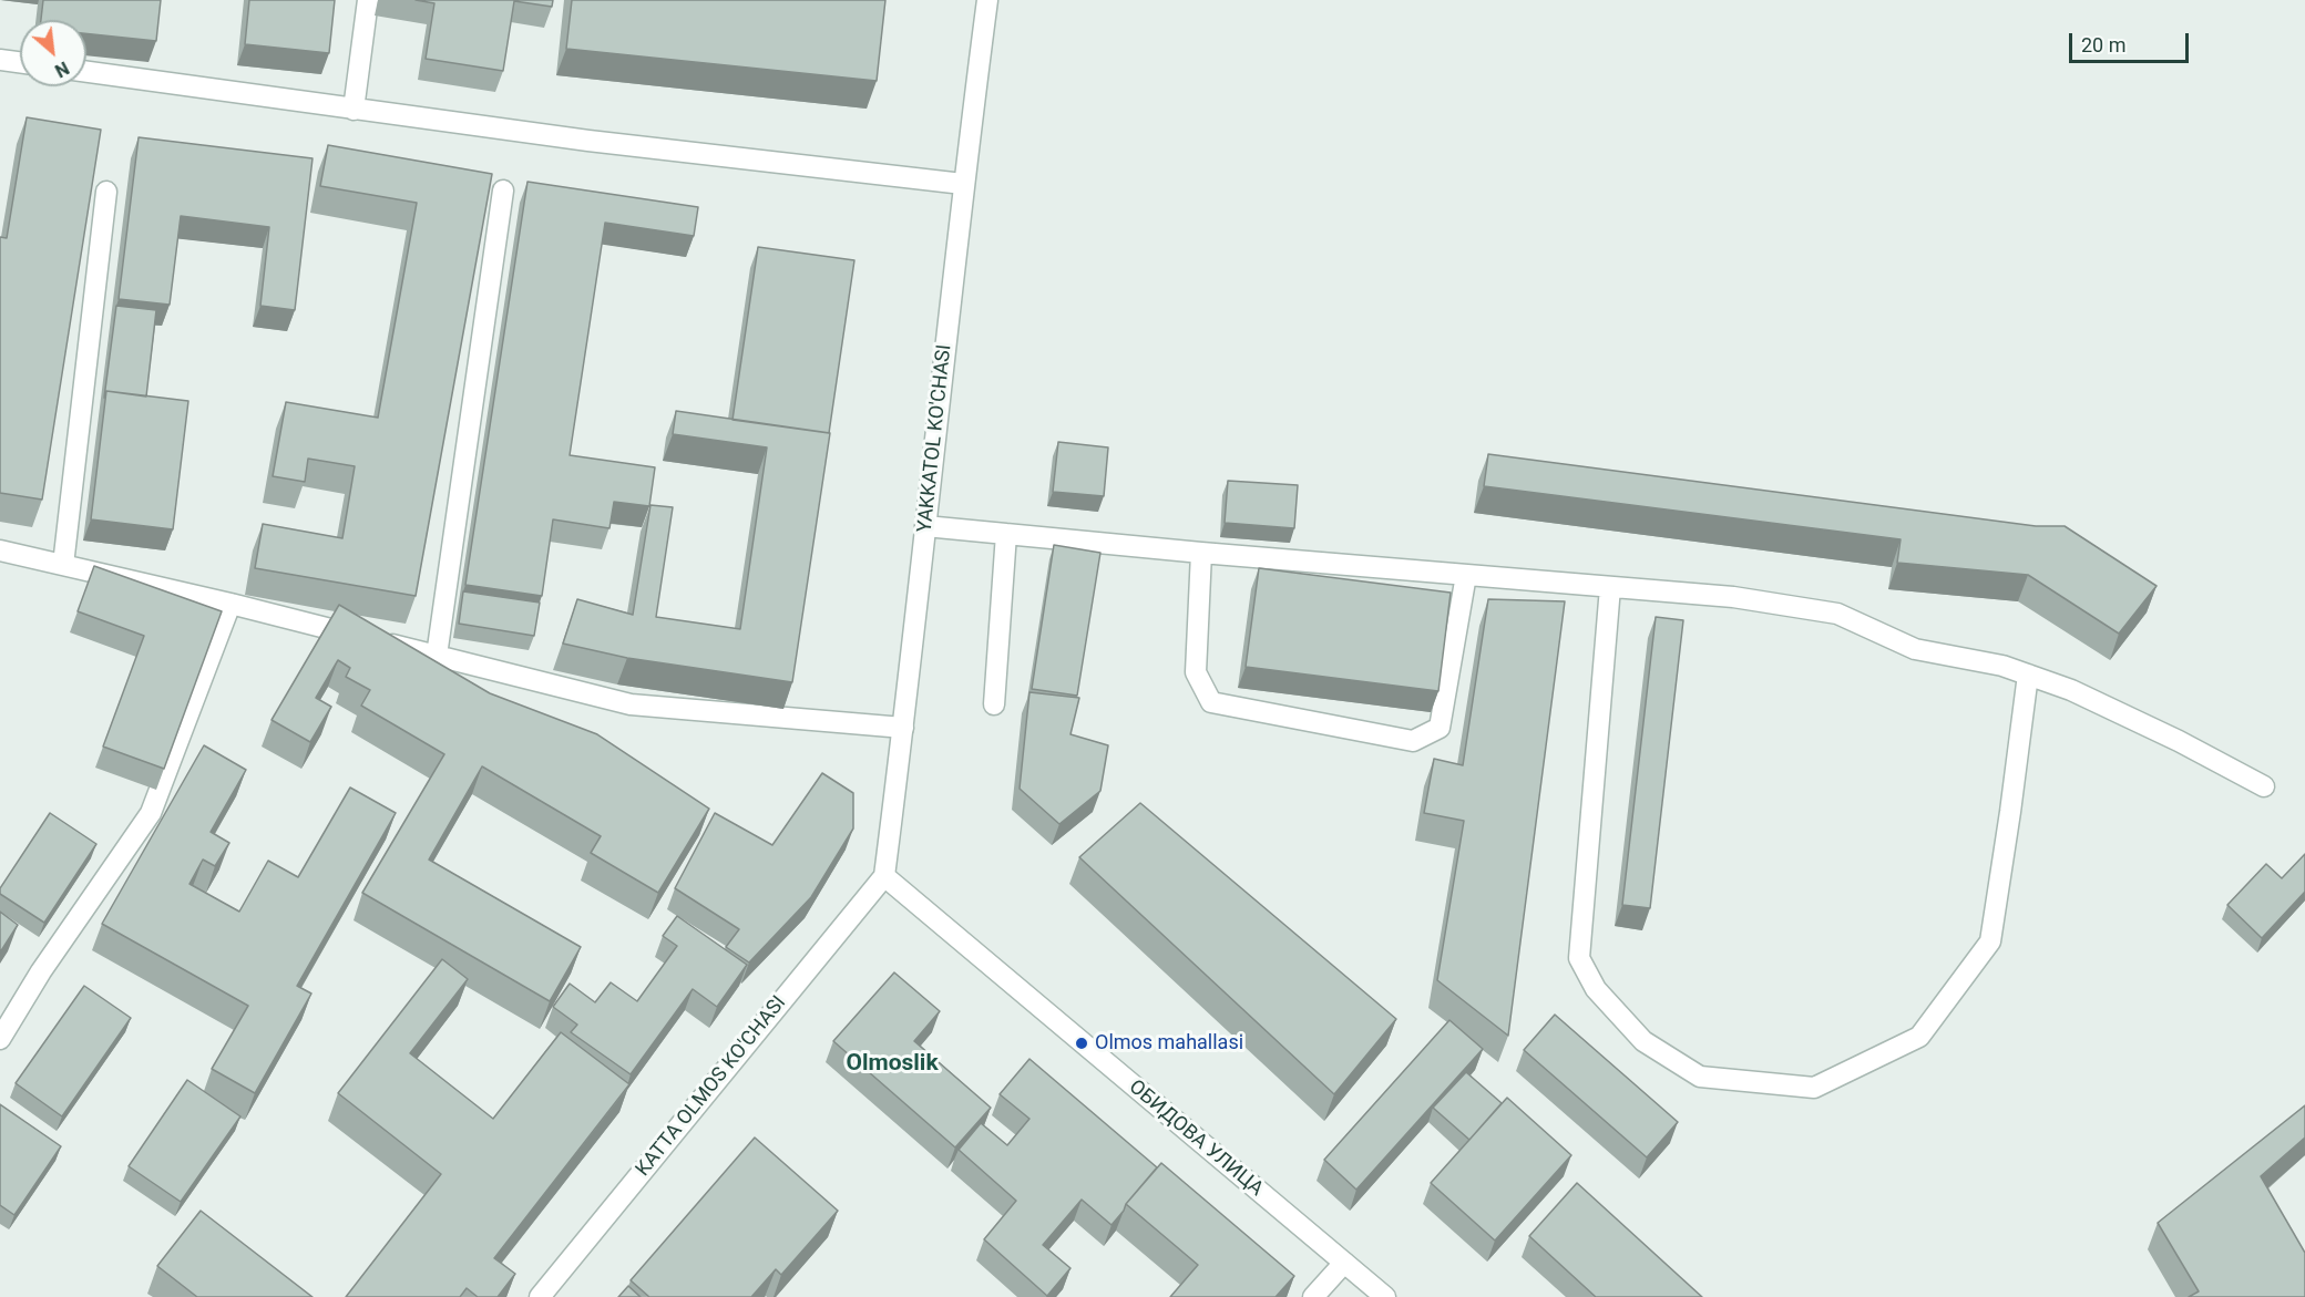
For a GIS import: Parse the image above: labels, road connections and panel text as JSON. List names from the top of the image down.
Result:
{
  "streets": {
    "street": ["YAKKATOL KO'CHASI", "KATTA OLMOS KO'CHASI", "ОБИДОВА УЛИЦА"]
  },
  "crossings": [
    ["YAKKATOL KO'CHASI", "KATTA OLMOS KO'CHASI"],
    ["YAKKATOL KO'CHASI", "ОБИДОВА УЛИЦА"],
    ["KATTA OLMOS KO'CHASI", "ОБИДОВА УЛИЦА"]
  ],
  "districts": ["Olmoslik"],
  "places": ["Olmos mahallasi"],
  "scale_bar": "20 m",
  "north": "bottom right"
}
